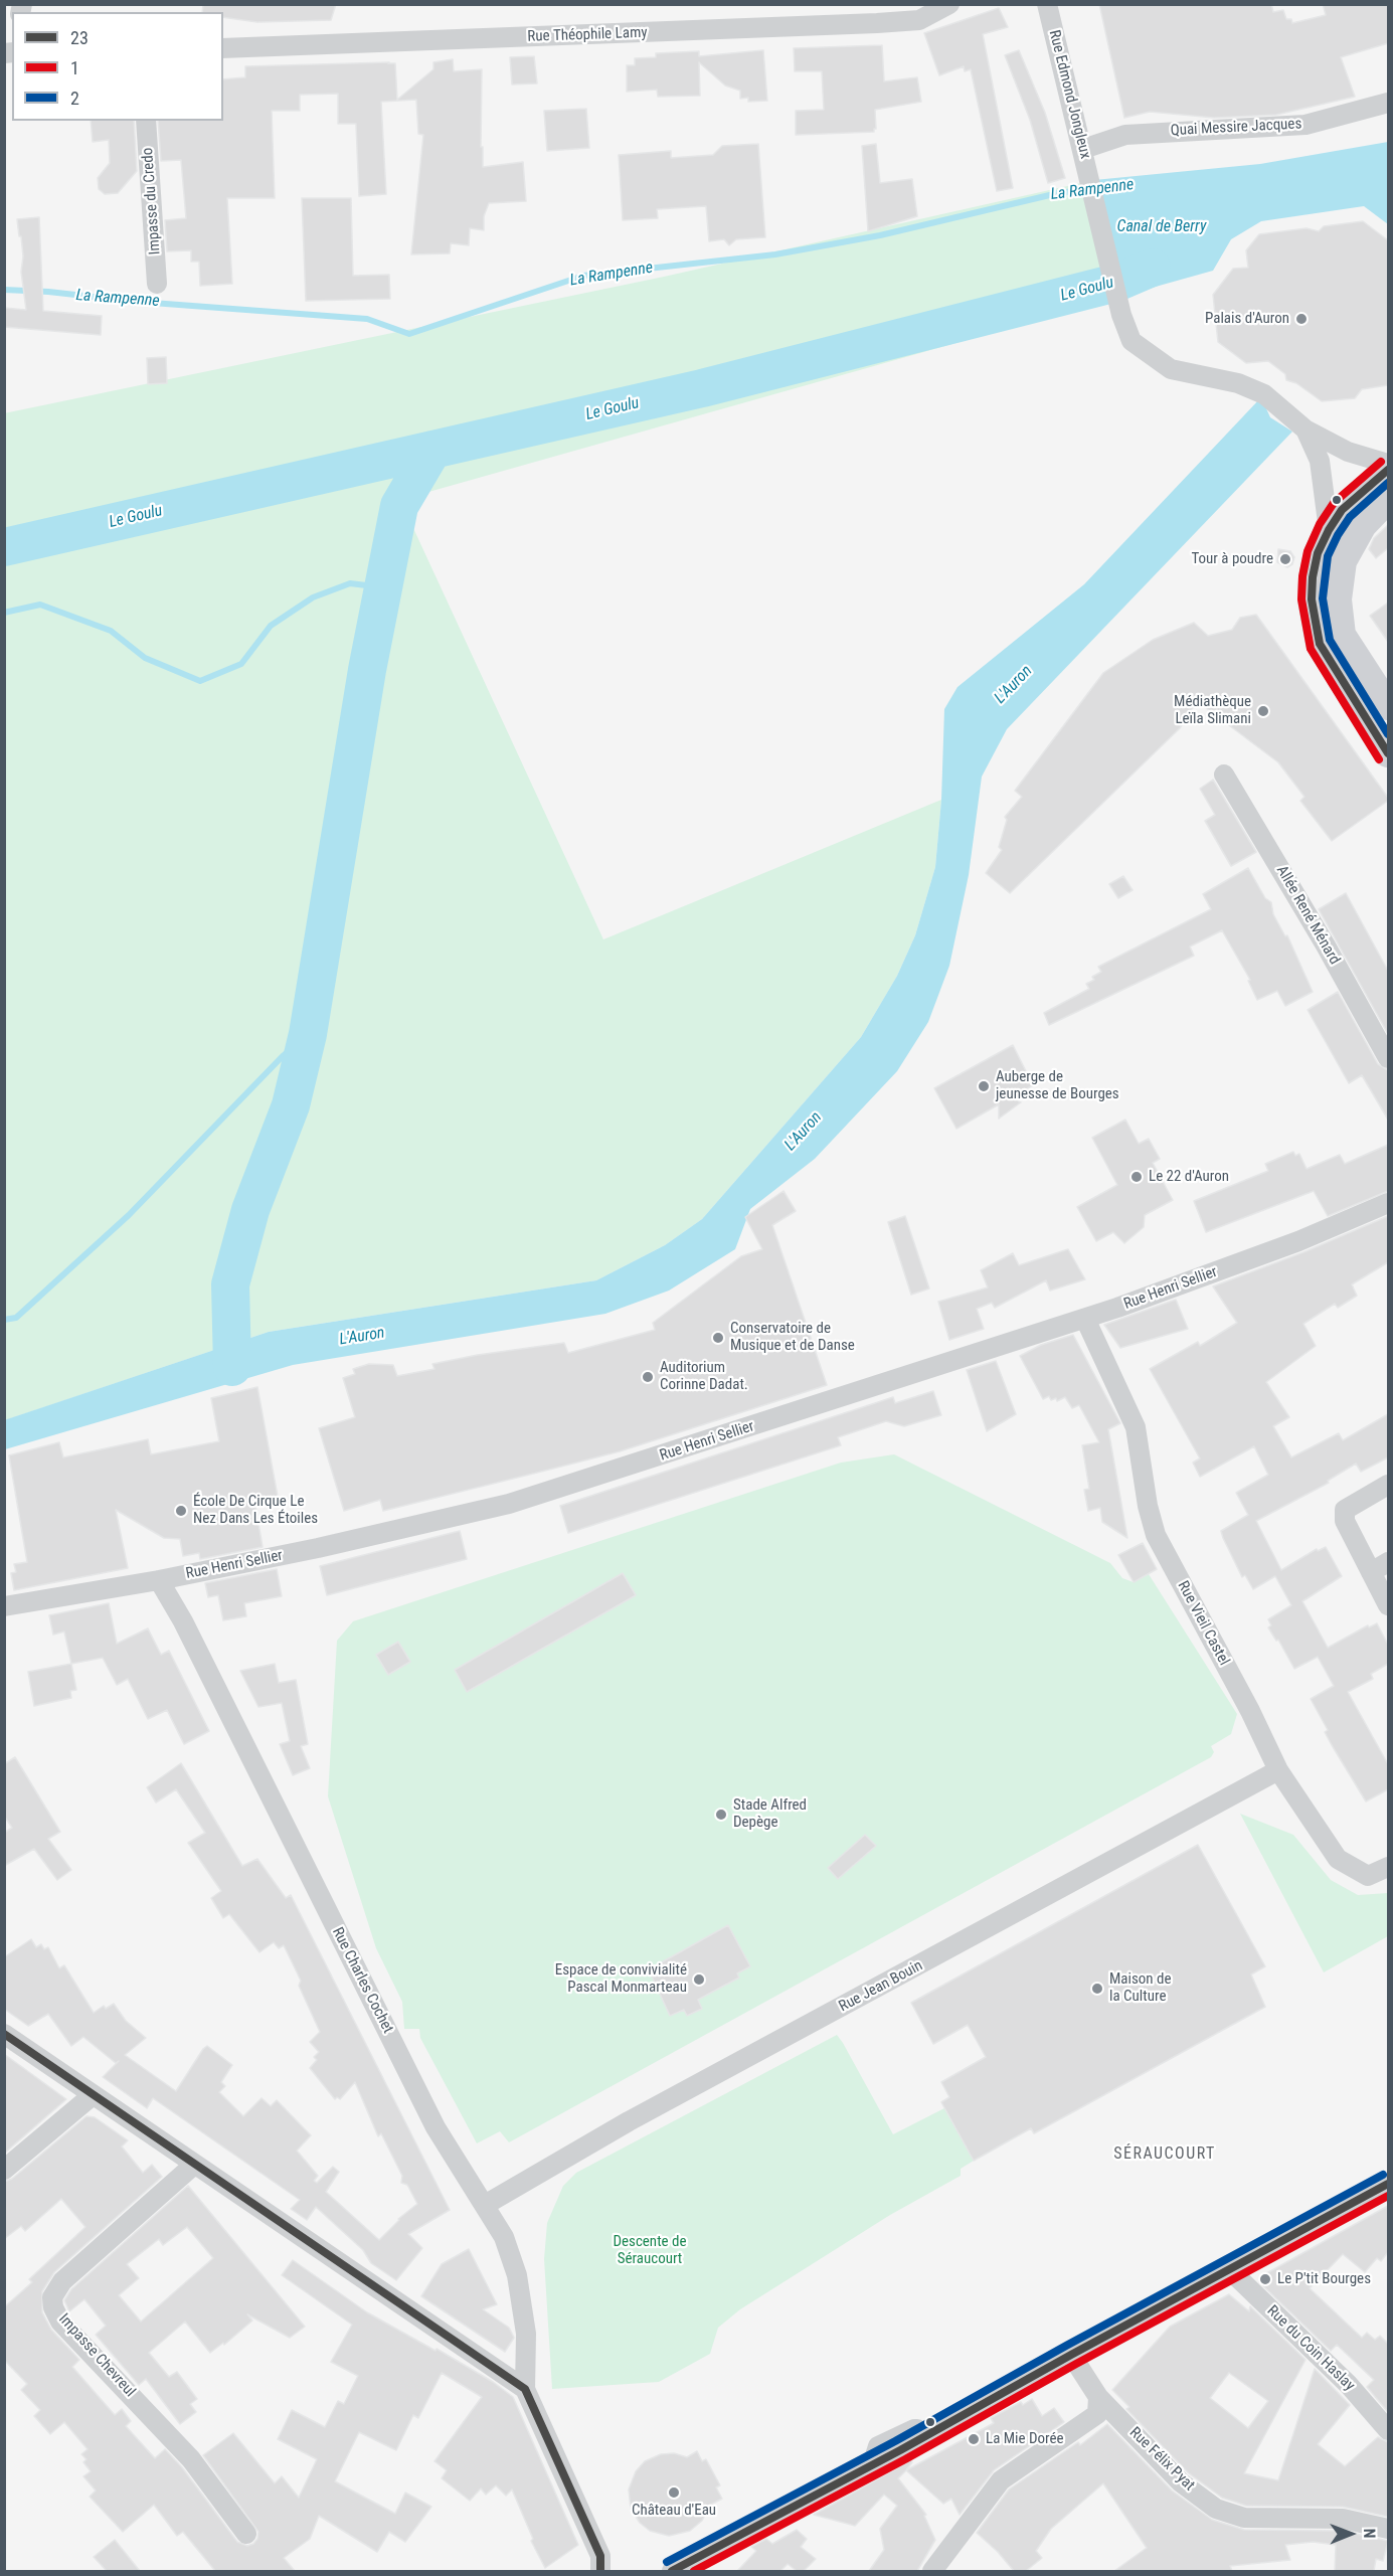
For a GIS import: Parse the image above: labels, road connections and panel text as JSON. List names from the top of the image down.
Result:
{
  "streets": {
    "street": [
      "Rue Théophile Lamy",
      "Rue Edmond Jongleux",
      "Quai Messire Jacques",
      "Impasse du Credo",
      "Allée René Ménard",
      "Rue Henri Sellier",
      "Rue Vieil Castel",
      "Rue Charles Cochet",
      "Rue Jean Bouin",
      "Rue du Coin Haslay",
      "Impasse Chevreul",
      "Rue Félix Pyat"
    ]
  },
  "crossings": [
    ["Rue Edmond Jongleux", "Quai Messire Jacques"],
    ["Rue Henri Sellier", "Rue Vieil Castel"],
    ["Rue Henri Sellier", "Rue Charles Cochet"],
    ["Rue Vieil Castel", "Rue Jean Bouin"],
    ["Rue Charles Cochet", "Rue Jean Bouin"]
  ],
  "districts": ["SÉRAUCOURT"],
  "water": [
    "La Rampenne",
    "Canal de Berry",
    "Le Goulu",
    "L'Auron"
  ],
  "parks": ["Descente de Séraucourt"],
  "places": [
    "Palais d'Auron",
    "Tour à poudre",
    "Médiathèque Leïla Slimani",
    "Auberge de jeunesse de Bourges",
    "Le 22 d'Auron",
    "Conservatoire de Musique et de Danse",
    "Auditorium Corinne Dadat.",
    "École De Cirque Le Nez Dans Les Étoiles",
    "Stade Alfred Depège",
    "Espace de convivialité Pascal Monmarteau",
    "Maison de la Culture",
    "Le P'tit Bourges",
    "La Mie Dorée",
    "Château d'Eau"
  ],
  "lines": ["transit line 1", "transit line 23", "transit line 2"],
  "legend": ["23", "1", "2"],
  "north": "right"
}
